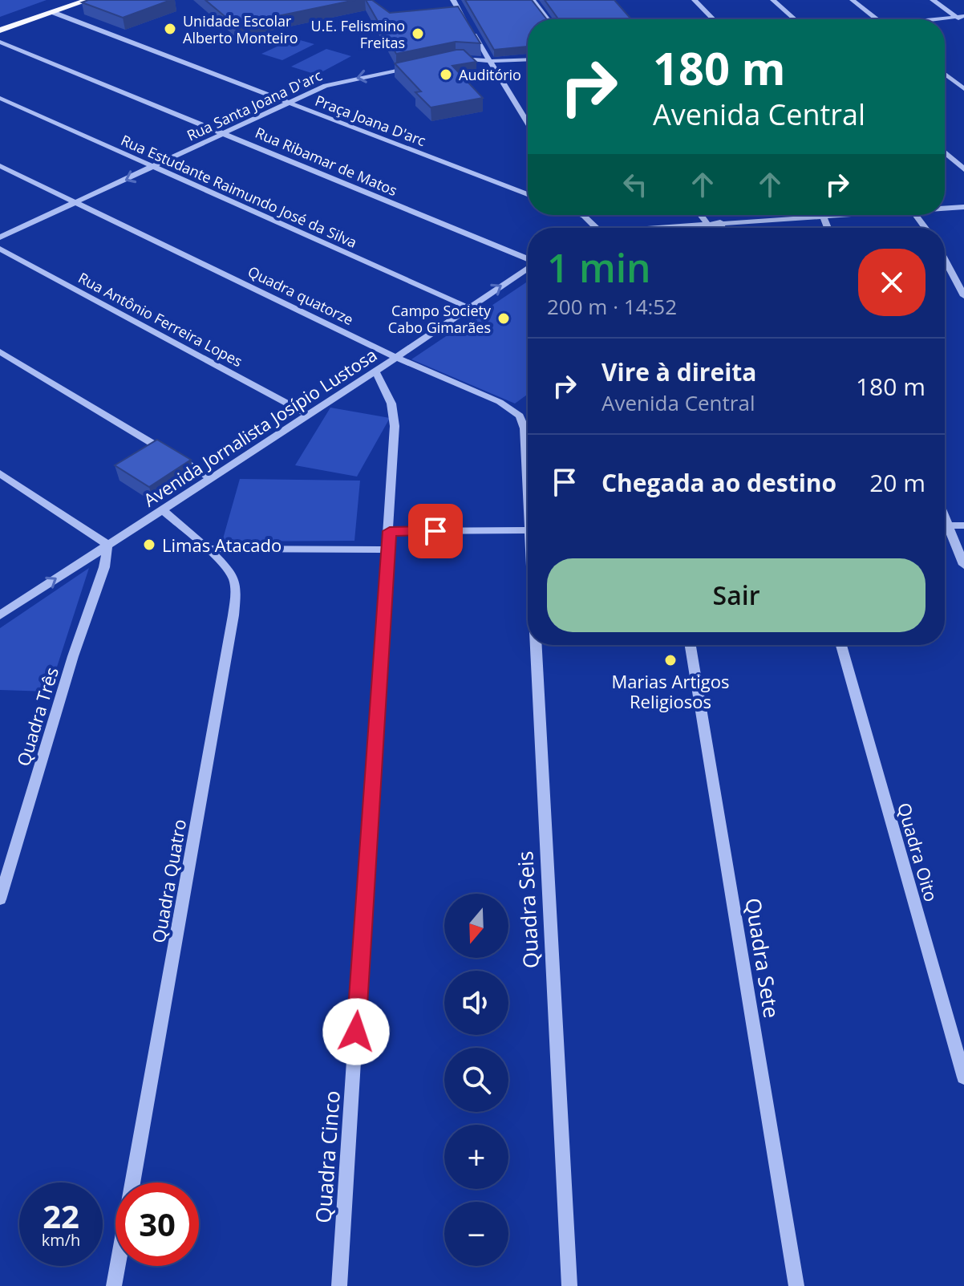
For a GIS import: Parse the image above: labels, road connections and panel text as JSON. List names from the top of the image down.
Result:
{
  "streets": {
    "street": [
      "Rua Santa Joana D'arc",
      "Praça Joana D'arc",
      "Rua Ribamar de Matos",
      "Rua Estudante Raimundo José da Silva",
      "Quadra quatorze",
      "Rua Antônio Ferreira Lopes",
      "Avenida Jornalista Josípio Lustosa",
      "Quadra Três",
      "Quadra Oito",
      "Quadra Quatro",
      "Quadra Seis",
      "Quadra Sete",
      "Quadra Cinco"
    ]
  },
  "crossings": [
    ["Rua Santa Joana D'arc", "Praça Joana D'arc"],
    ["Rua Santa Joana D'arc", "Rua Ribamar de Matos"],
    ["Rua Santa Joana D'arc", "Rua Estudante Raimundo José da Silva"],
    ["Rua Santa Joana D'arc", "Quadra quatorze"],
    ["Rua Estudante Raimundo José da Silva", "Avenida Jornalista Josípio Lustosa"],
    ["Quadra quatorze", "Avenida Jornalista Josípio Lustosa"],
    ["Rua Antônio Ferreira Lopes", "Avenida Jornalista Josípio Lustosa"],
    ["Avenida Jornalista Josípio Lustosa", "Quadra Três"],
    ["Avenida Jornalista Josípio Lustosa", "Quadra Quatro"]
  ],
  "one_way": ["Rua Santa Joana D'arc"],
  "places": [
    "Unidade Escolar Alberto Monteiro",
    "U.E. Felismino Freitas",
    "Auditório",
    "Campo Society Cabo Gimarães",
    "Limas Atacado",
    "Marias Artigos Religiosos"
  ],
  "north": "bottom",
  "page": {
    "turn": ["180 m", "Avenida Central"],
    "heading": ["1 min", "200 m · 14:52"],
    "list": [
      {
        "name": "Vire à direita",
        "note": "Avenida Central",
        "value": "180 m"
      },
      {
        "name": "Chegada ao destino",
        "value": "20 m"
      }
    ],
    "buttons": "Sair",
    "map_buttons": ["+", "−"],
    "speed": "22 km/h",
    "limit": "30"
  }
}
